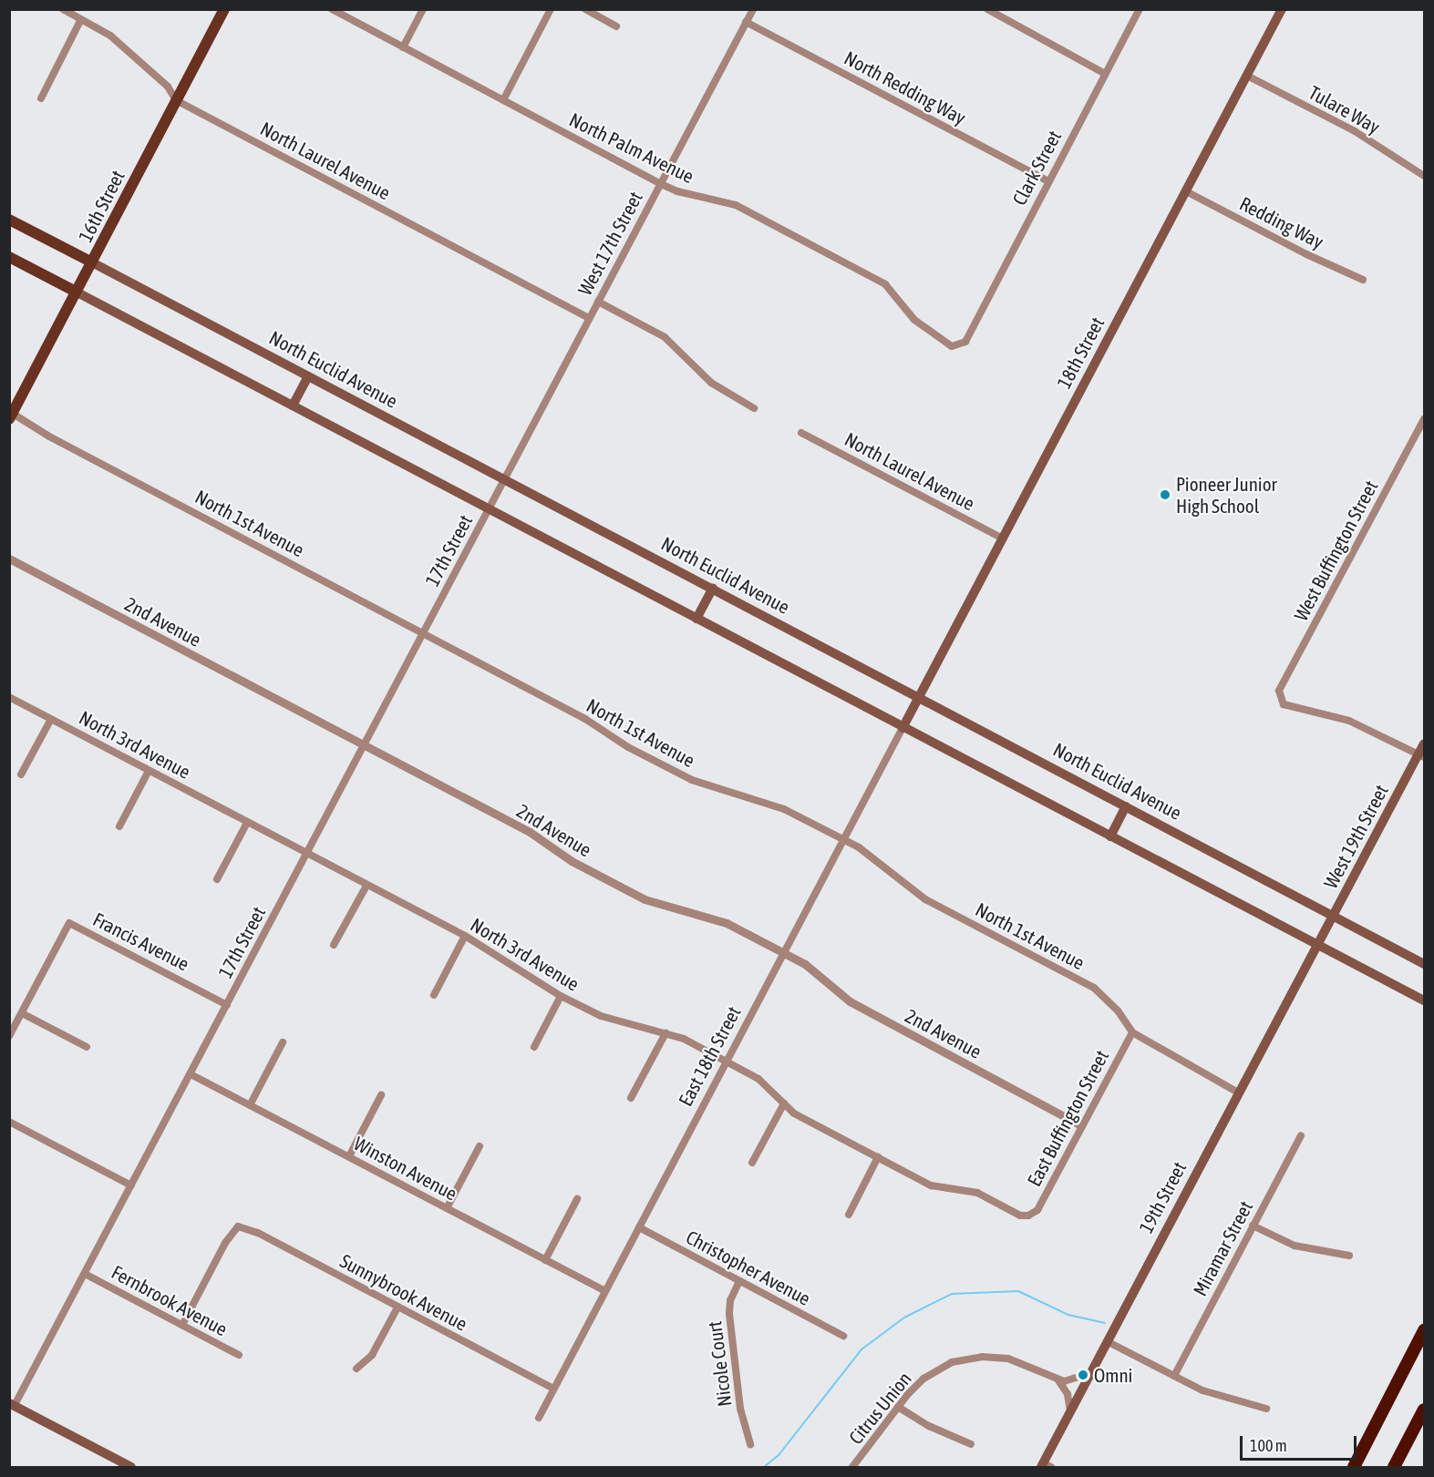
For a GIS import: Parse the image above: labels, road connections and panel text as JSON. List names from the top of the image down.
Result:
{
  "streets": {
    "main road": [
      "16th Street",
      "18th Street",
      "North Euclid Avenue",
      "West 19th Street",
      "East 18th Street",
      "19th Street"
    ],
    "street": [
      "North Redding Way",
      "Tulare Way",
      "North Palm Avenue",
      "North Laurel Avenue",
      "Clark Street",
      "Redding Way",
      "West 17th Street",
      "North 1st Avenue",
      "17th Street",
      "West Buffington Street",
      "2nd Avenue",
      "North 3rd Avenue",
      "Francis Avenue",
      "East Buffington Street",
      "Winston Avenue",
      "Miramar Street",
      "Christopher Avenue",
      "Sunnybrook Avenue",
      "Fernbrook Avenue",
      "Nicole Court",
      "Citrus Union"
    ]
  },
  "crossings": [
    ["North Redding Way", "Clark Street"],
    ["North Redding Way", "West 17th Street"],
    ["Tulare Way", "18th Street"],
    ["North Palm Avenue", "Clark Street"],
    ["North Palm Avenue", "West 17th Street"],
    ["North Laurel Avenue", "16th Street"],
    ["North Laurel Avenue", "West 17th Street"],
    ["North Laurel Avenue", "18th Street"],
    ["16th Street", "North Euclid Avenue"],
    ["16th Street", "North 1st Avenue"],
    ["Redding Way", "18th Street"],
    ["West 17th Street", "North Euclid Avenue"],
    ["West 17th Street", "17th Street"],
    ["18th Street", "North Euclid Avenue"],
    ["18th Street", "East 18th Street"],
    ["North Euclid Avenue", "West 19th Street"],
    ["North 1st Avenue", "17th Street"],
    ["North 1st Avenue", "East 18th Street"],
    ["North 1st Avenue", "East Buffington Street"],
    ["North 1st Avenue", "19th Street"],
    ["17th Street", "2nd Avenue"],
    ["17th Street", "North 3rd Avenue"],
    ["17th Street", "Francis Avenue"],
    ["17th Street", "Winston Avenue"],
    ["17th Street", "Fernbrook Avenue"],
    ["West Buffington Street", "West 19th Street"],
    ["2nd Avenue", "East 18th Street"],
    ["2nd Avenue", "East Buffington Street"],
    ["North 3rd Avenue", "East 18th Street"],
    ["North 3rd Avenue", "East Buffington Street"],
    ["West 19th Street", "19th Street"],
    ["East 18th Street", "Winston Avenue"],
    ["East 18th Street", "Christopher Avenue"],
    ["East 18th Street", "Sunnybrook Avenue"],
    ["Christopher Avenue", "Nicole Court"],
    ["Sunnybrook Avenue", "Fernbrook Avenue"]
  ],
  "places": ["Pioneer Junior High School", "Omni"],
  "scale_bar": "100 m"
}
